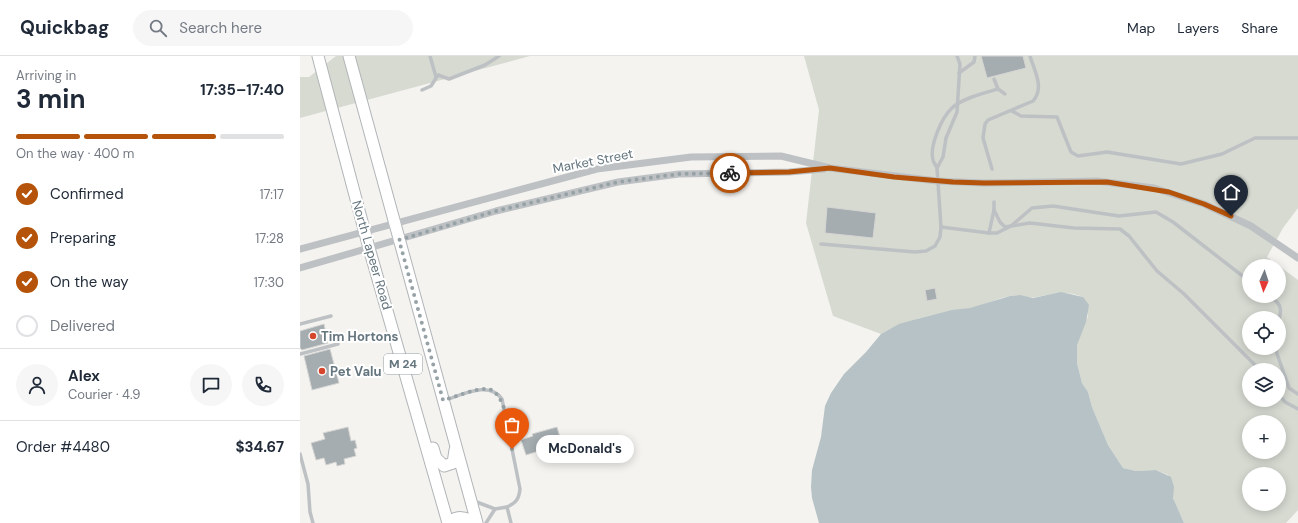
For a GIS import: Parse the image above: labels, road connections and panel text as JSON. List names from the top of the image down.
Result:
{
  "streets": {
    "main road": ["North Lapeer Road", "M 24"],
    "street": ["Market Street"]
  },
  "crossings": [
    ["Market Street", "North Lapeer Road"],
    ["Market Street", "M 24"]
  ],
  "places": ["Tim Hortons", "Pet Valu", "McDonald's"],
  "north": "bottom",
  "page": {
    "header": "Quickbag",
    "search": "Search here",
    "nav": ["Map", "Layers", "Share"],
    "heading": ["3 min", "Arriving in", "17:35–17:40"],
    "panel": [
      "Alex",
      "Courier · 4.9",
      "Order #4480",
      "$34.67"
    ],
    "bar": "On the way · 400 m",
    "list": [
      ["Confirmed", "17:17"],
      ["Preparing", "17:28"],
      ["On the way", "17:30"],
      "Delivered"
    ],
    "map_buttons": ["+", "−"],
    "bubble": "McDonald's"
  }
}
